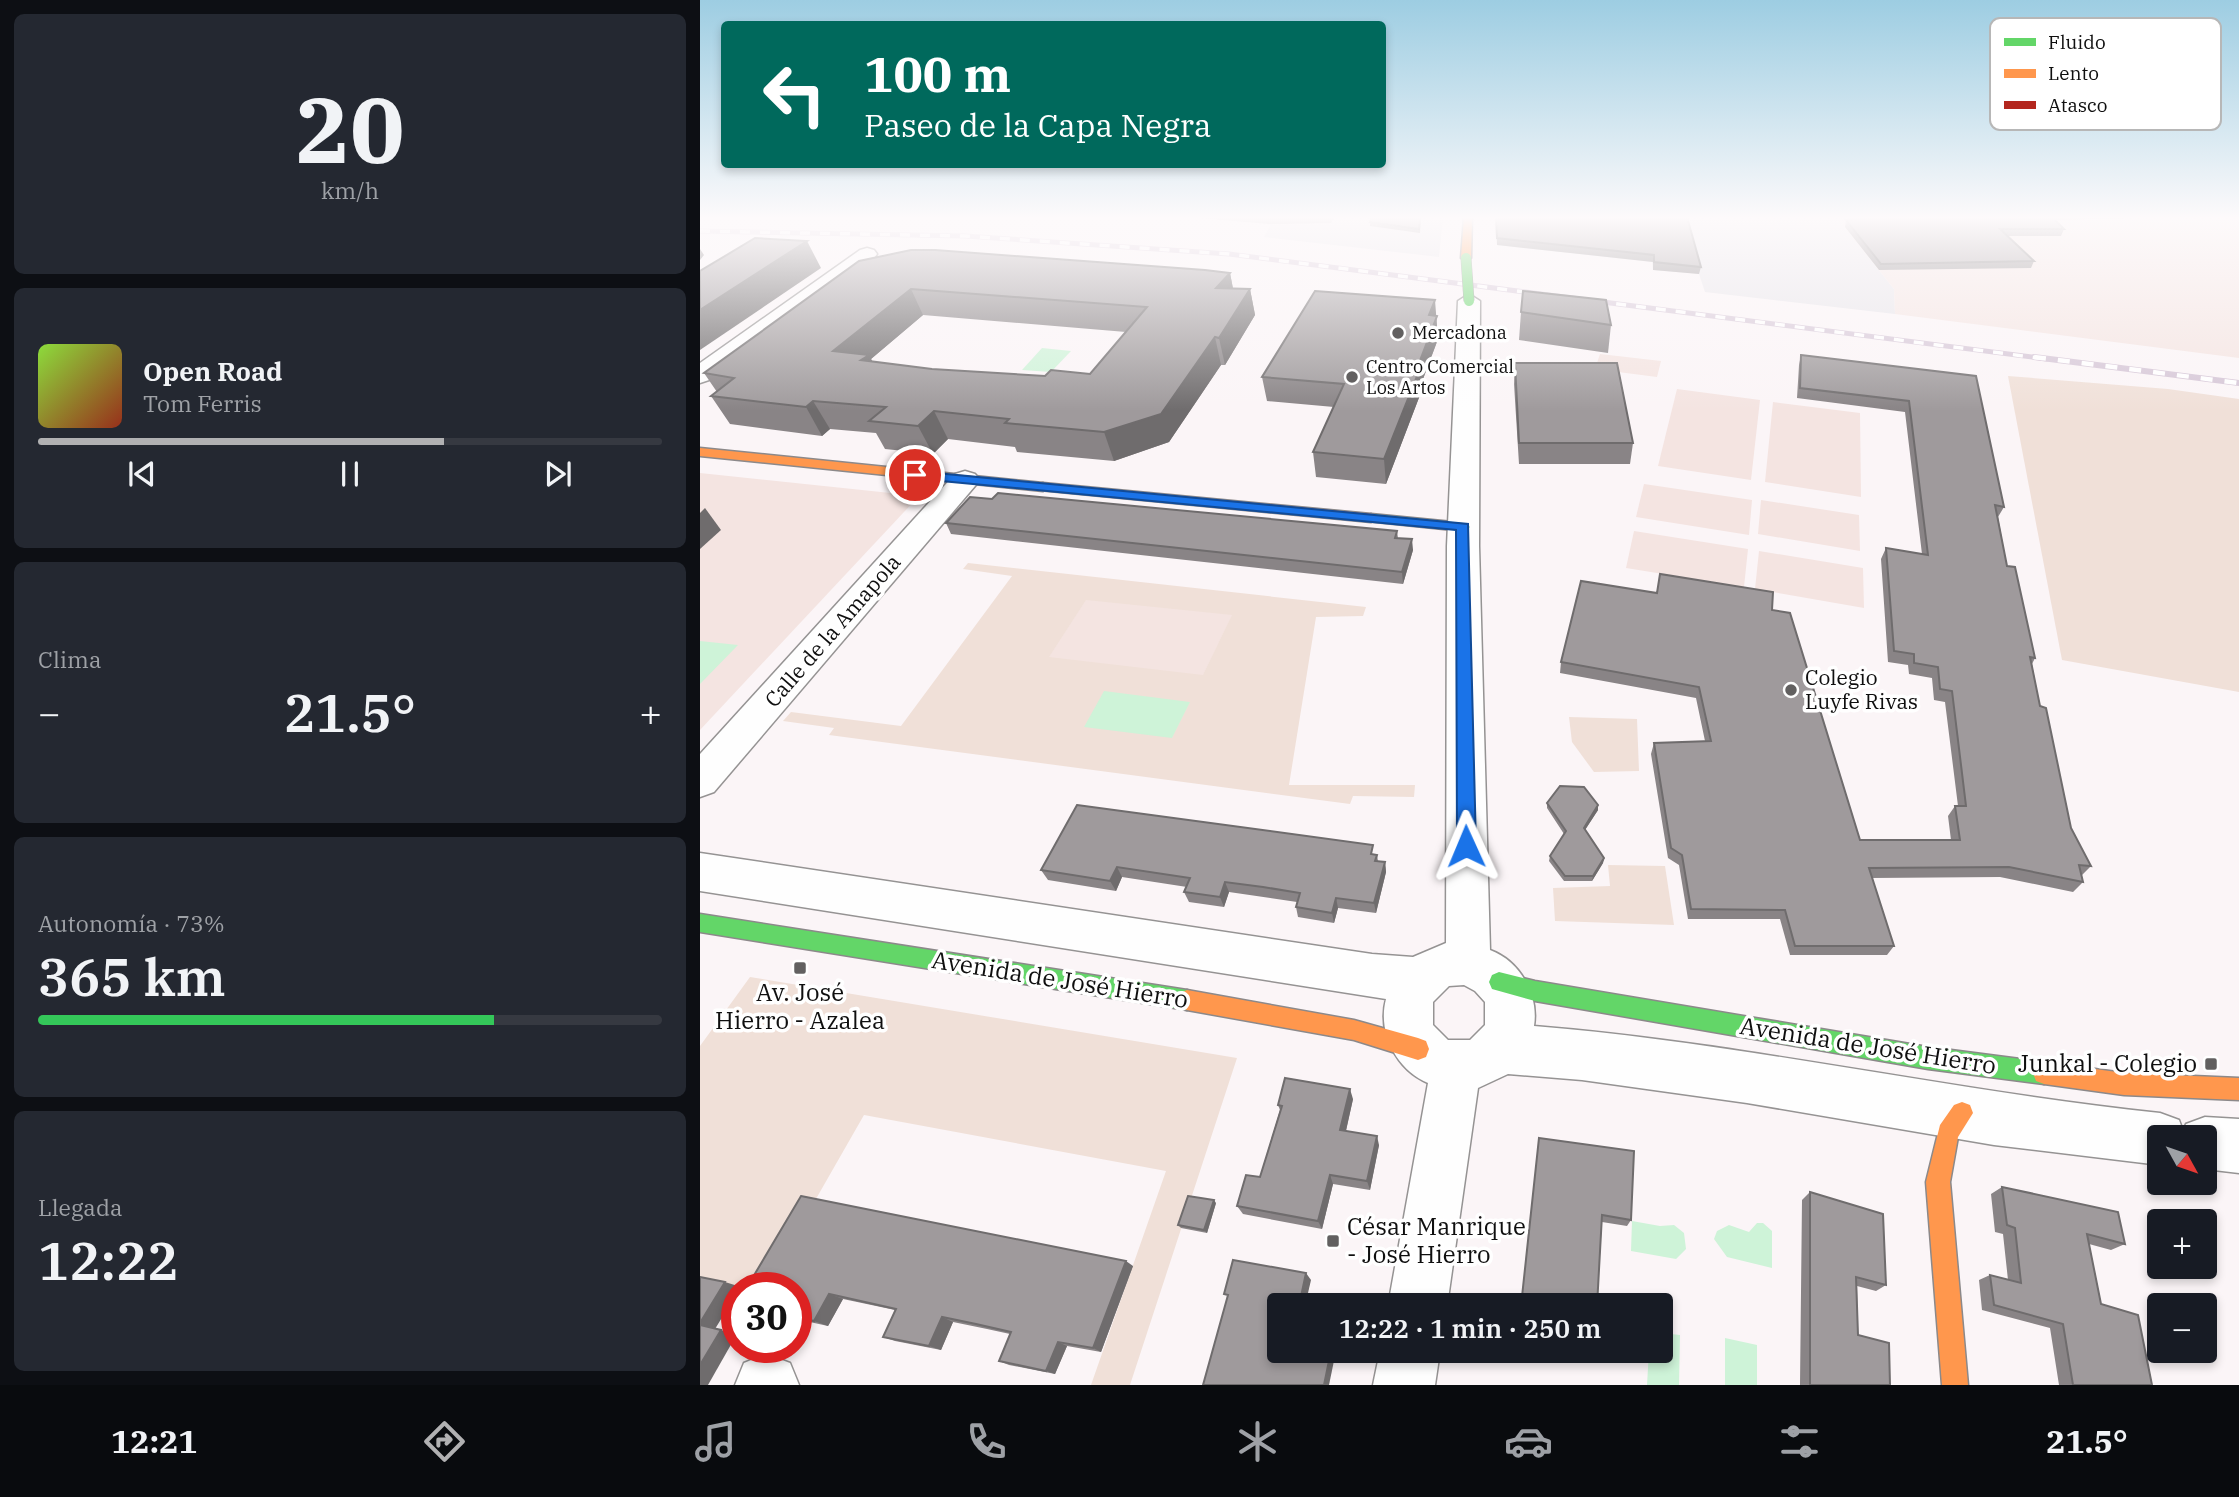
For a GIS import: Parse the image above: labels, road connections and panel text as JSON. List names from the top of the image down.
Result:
{
  "streets": {
    "street": ["Calle de la Amapola", "Avenida de José Hierro"]
  },
  "places": {
    "other": ["Mercadona", "Centro Comercial Los Artos", "Colegio Luyfe Rivas"],
    "transit": ["Av. José Hierro - Azalea", "Junkal - Colegio", "César Manrique - José Hierro"]
  },
  "legend": ["Fluido", "Lento", "Atasco"],
  "north": "bottom right",
  "page": {
    "tile": [
      ["20", "km/h"],
      "Clima",
      ["Autonomía · 73%", "365 km"],
      ["Llegada", "12:22"]
    ],
    "turn": ["100 m", "Paseo de la Capa Negra"],
    "song": ["Open Road", "Tom Ferris"],
    "heat": ["−", "21.5°", "+"],
    "map_buttons": ["+", "−"],
    "limit": "30",
    "trip": "12:22 · 1 min · 250 m",
    "tabs": ["12:21", "21.5°"]
  }
}
